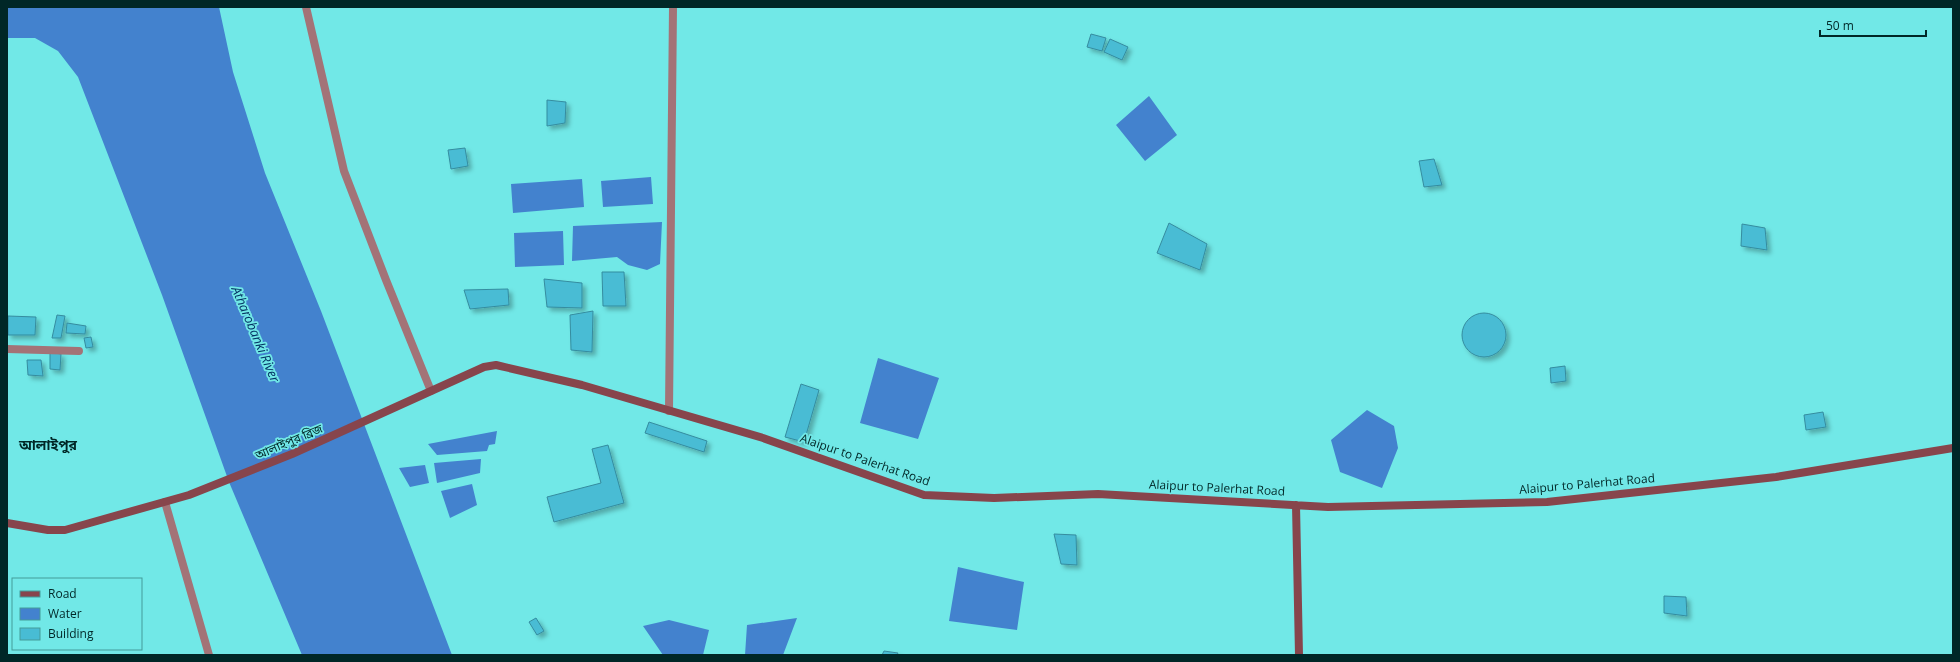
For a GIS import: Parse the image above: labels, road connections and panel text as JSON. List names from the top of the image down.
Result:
{
  "streets": {
    "main road": ["আলাইপুর ব্রিজ", "Alaipur to Palerhat Road"]
  },
  "crossings": [
    ["আলাইপুর ব্রিজ", "Alaipur to Palerhat Road"]
  ],
  "districts": ["আলাইপুর"],
  "water": ["Atharobanki River"],
  "legend": ["Road", "Water", "Building"],
  "scale_bar": "50 m"
}
